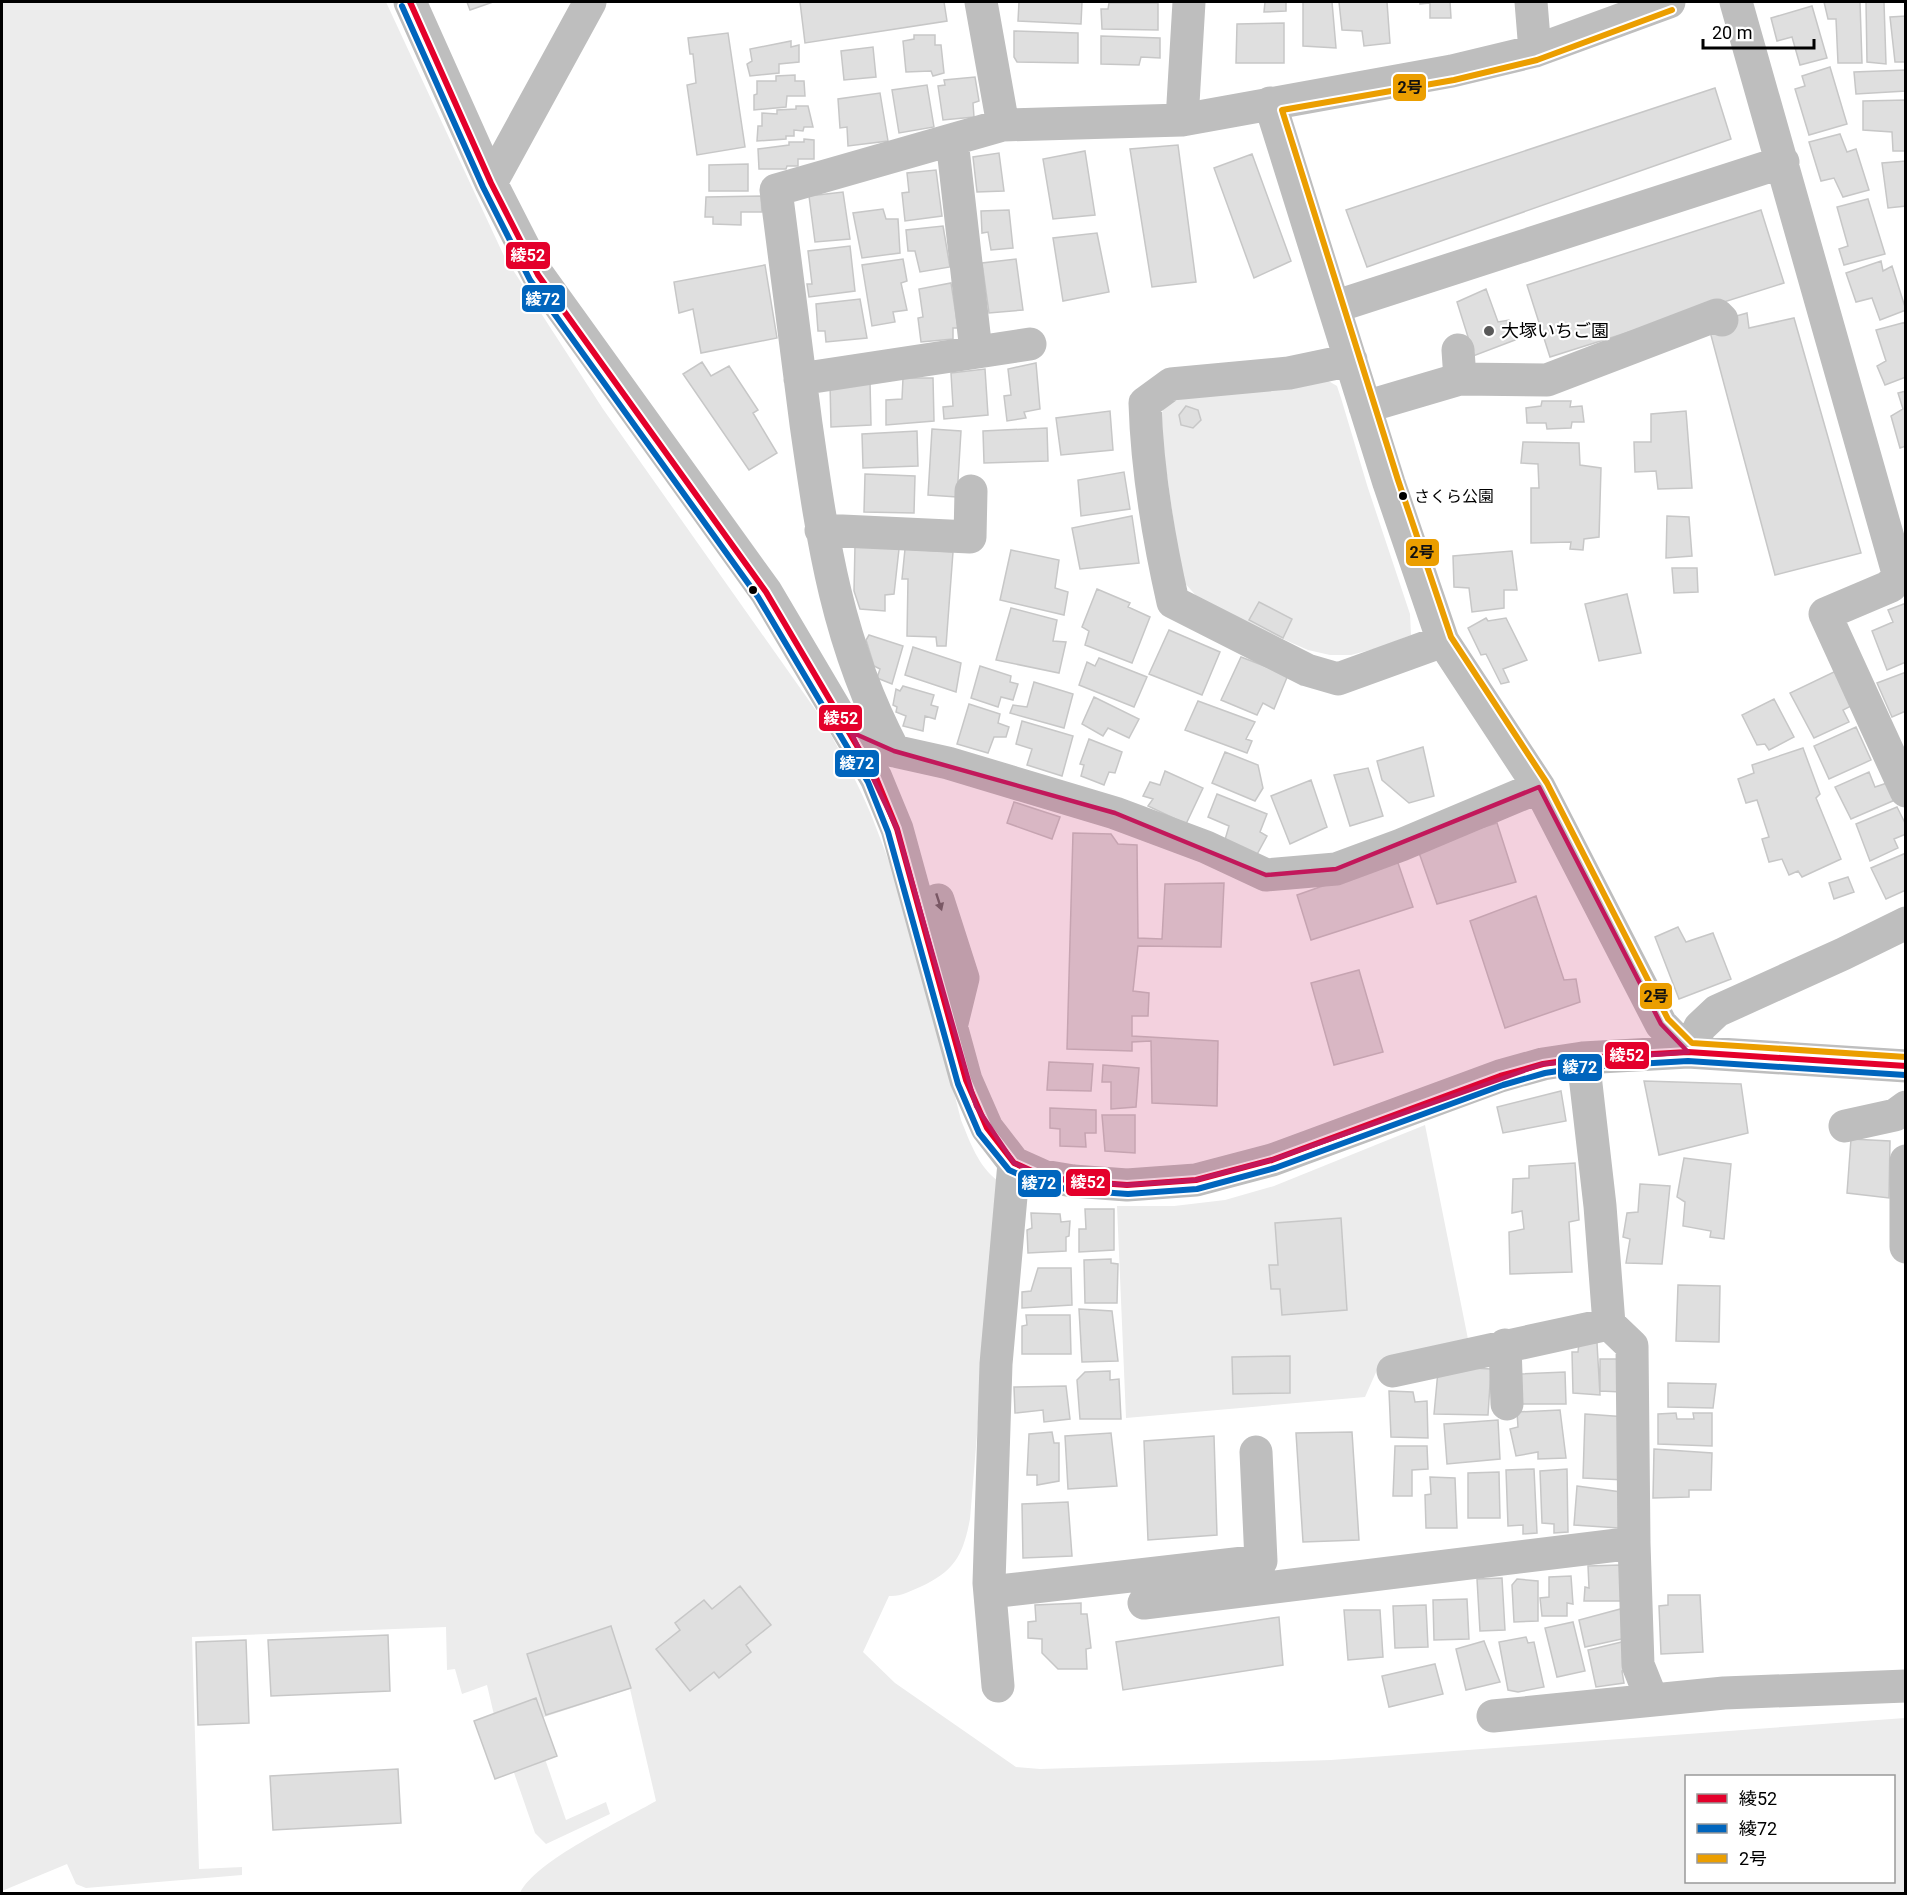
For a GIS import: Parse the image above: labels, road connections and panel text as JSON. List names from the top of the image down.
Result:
{
  "places": ["大塚いちご園", "さくら公園"],
  "lines": ["transit line 綾52", "transit line 綾72", "transit line 2号"],
  "legend": ["綾52", "綾72", "2号"],
  "scale_bar": "20 m"
}
